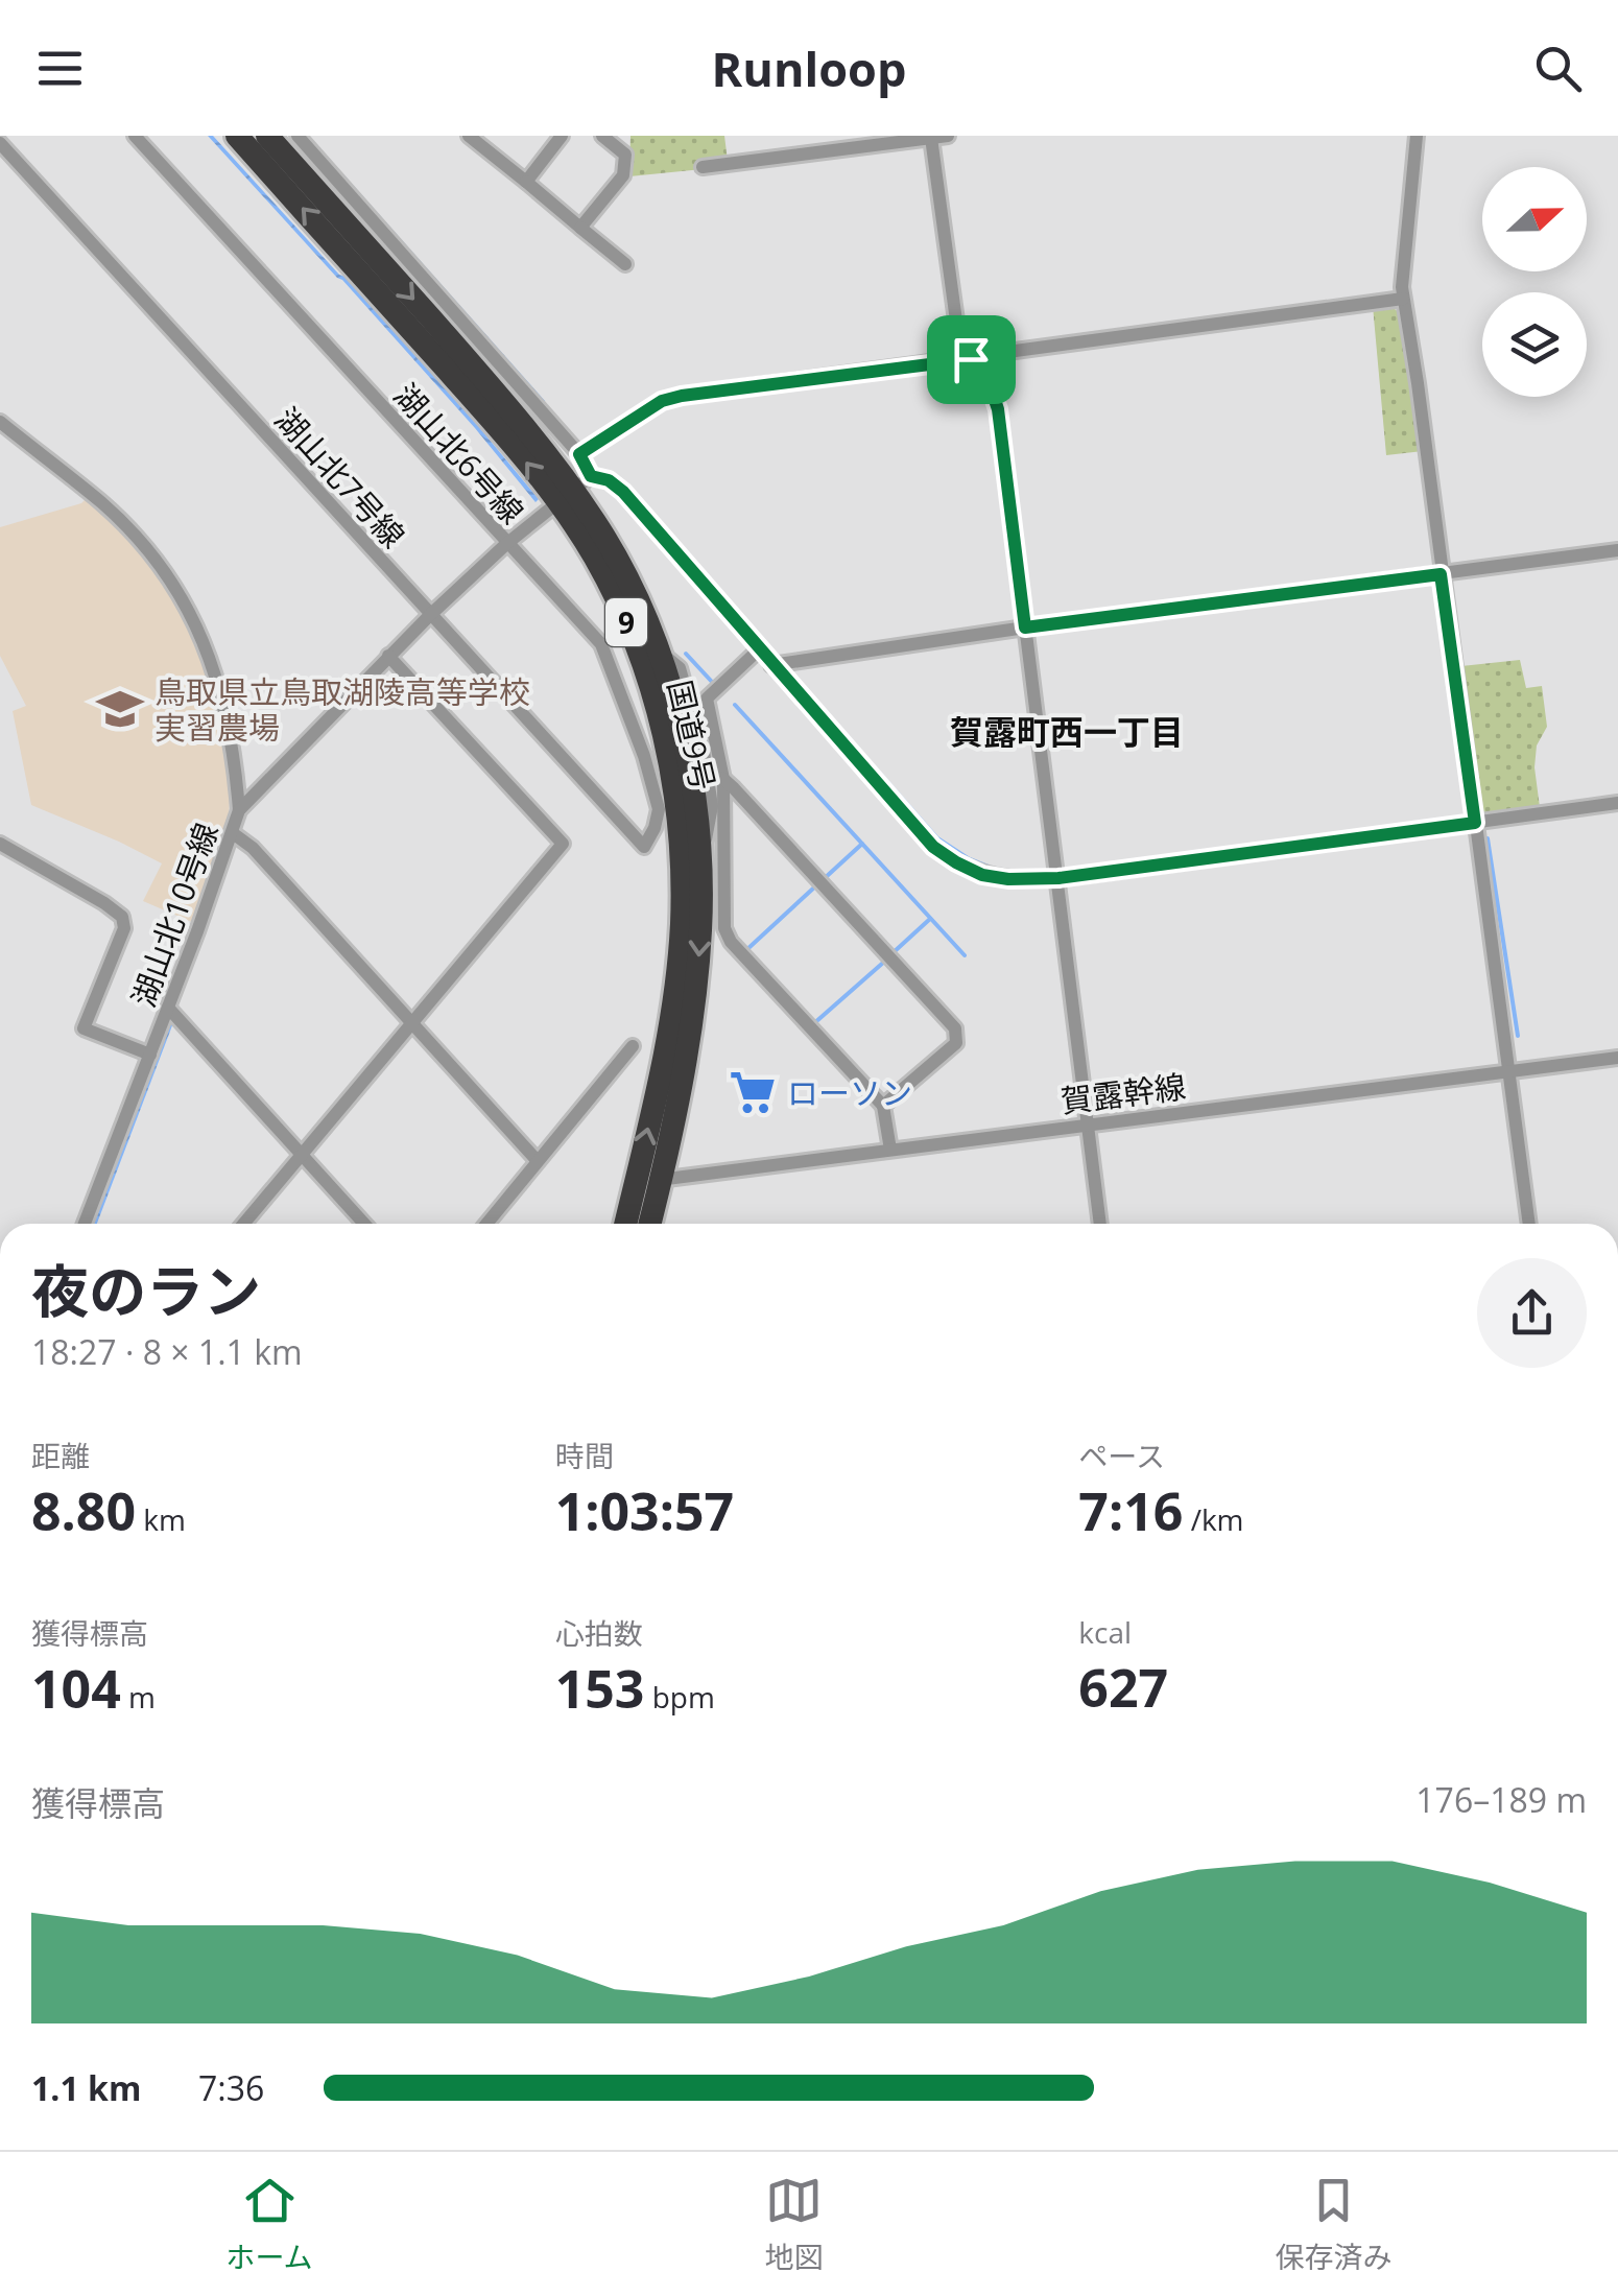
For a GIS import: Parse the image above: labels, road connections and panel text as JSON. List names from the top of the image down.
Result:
{
  "streets": {
    "highway": ["9", "国道9号"],
    "street": [
      "湖山北6号線",
      "湖山北7号線",
      "湖山北10号線",
      "賀露幹線"
    ]
  },
  "crossings": [
    ["湖山北6号線", "湖山北7号線"],
    ["湖山北6号線", "湖山北10号線"],
    ["湖山北7号線", "湖山北10号線"],
    ["国道9号", "湖山北10号線"],
    ["国道9号", "賀露幹線"]
  ],
  "districts": ["賀露町西一丁目"],
  "places": {
    "school or university": ["鳥取県立鳥取湖陵高等学校 実習農場"],
    "supermarket": ["ローソン"]
  },
  "north": "right",
  "page": {
    "header": "Runloop",
    "heading": ["夜のラン", "18:27 · 8 × 1.1 km"],
    "stats": [
      ["距離", "8.80 km"],
      ["時間", "1:03:57"],
      ["ペース", "7:16 /km"],
      ["獲得標高", "104 m"],
      ["心拍数", "153 bpm"],
      ["kcal", "627"]
    ],
    "chart": ["獲得標高", "176–189 m"],
    "list": [
      {
        "name": "1.1 km",
        "note": "7:36"
      }
    ],
    "tabs": ["ホーム", "地図", "保存済み"]
  }
}
